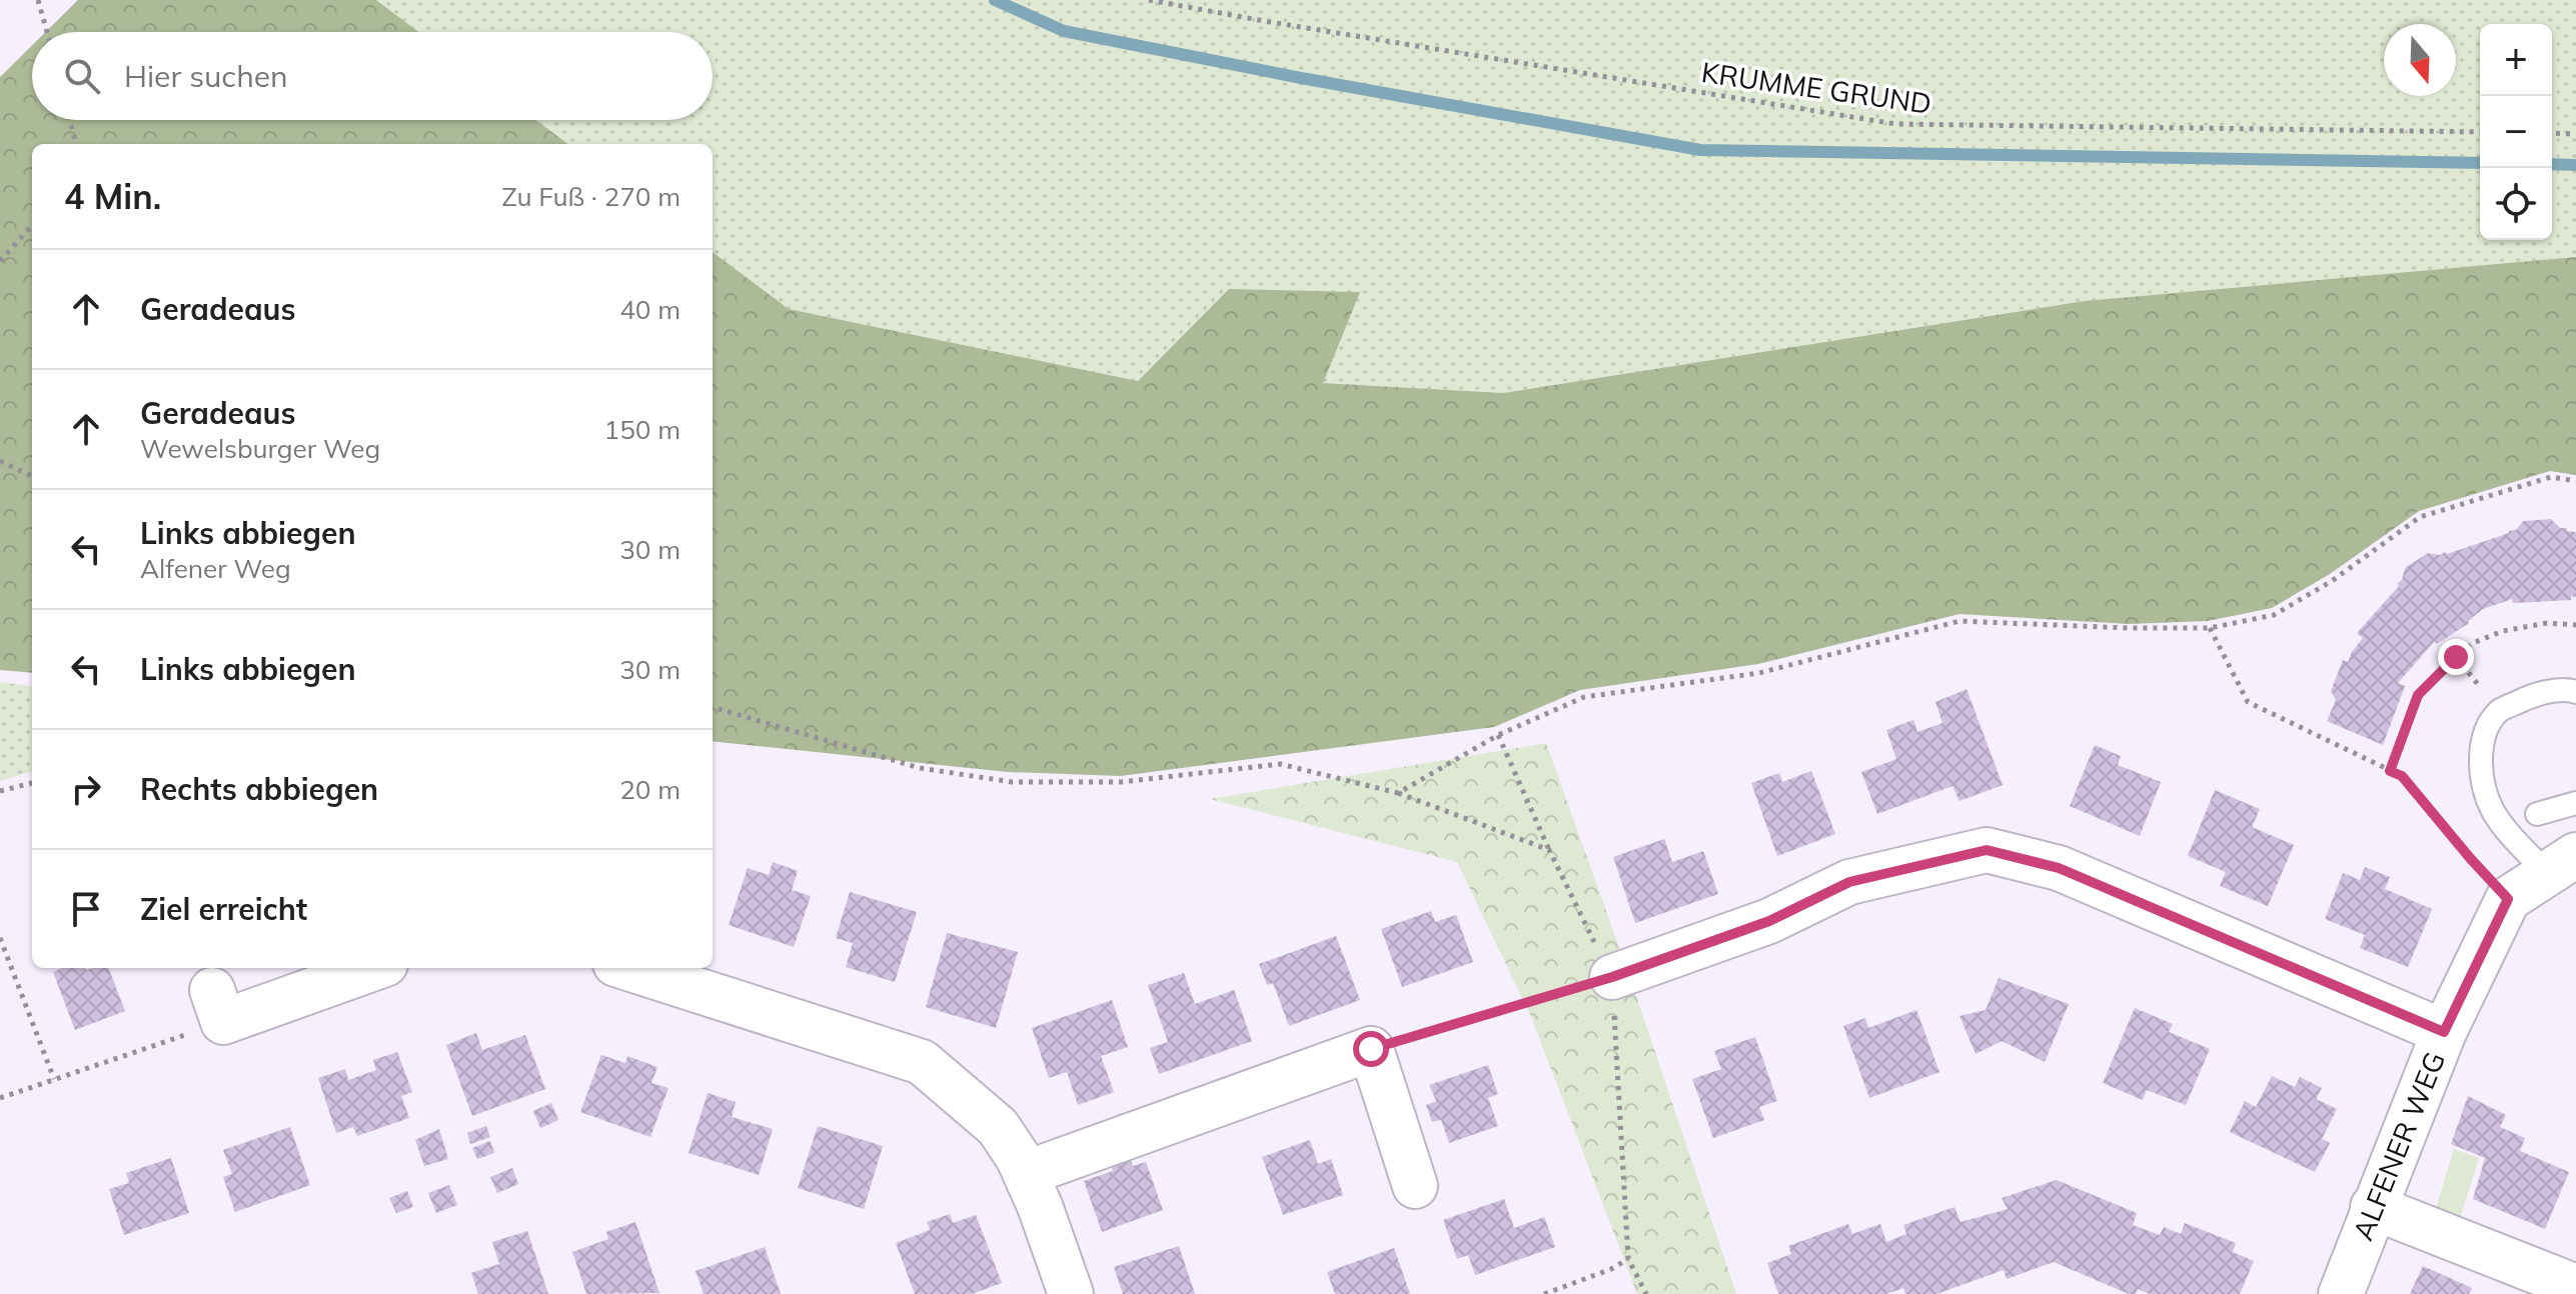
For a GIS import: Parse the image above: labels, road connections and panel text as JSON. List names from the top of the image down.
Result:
{
  "streets": {
    "street": ["ALFENER WEG"],
    "path": ["KRUMME GRUND"]
  },
  "north": "bottom",
  "page": {
    "map_buttons": ["+", "−"],
    "search": "Hier suchen",
    "heading": ["4 Min.", "Zu Fuß · 270 m"],
    "list": [
      ["Geradeaus", "40 m"],
      ["Geradeaus", "Wewelsburger Weg", "150 m"],
      ["Links abbiegen", "Alfener Weg", "30 m"],
      ["Links abbiegen", "30 m"],
      ["Rechts abbiegen", "20 m"],
      "Ziel erreicht"
    ]
  }
}
